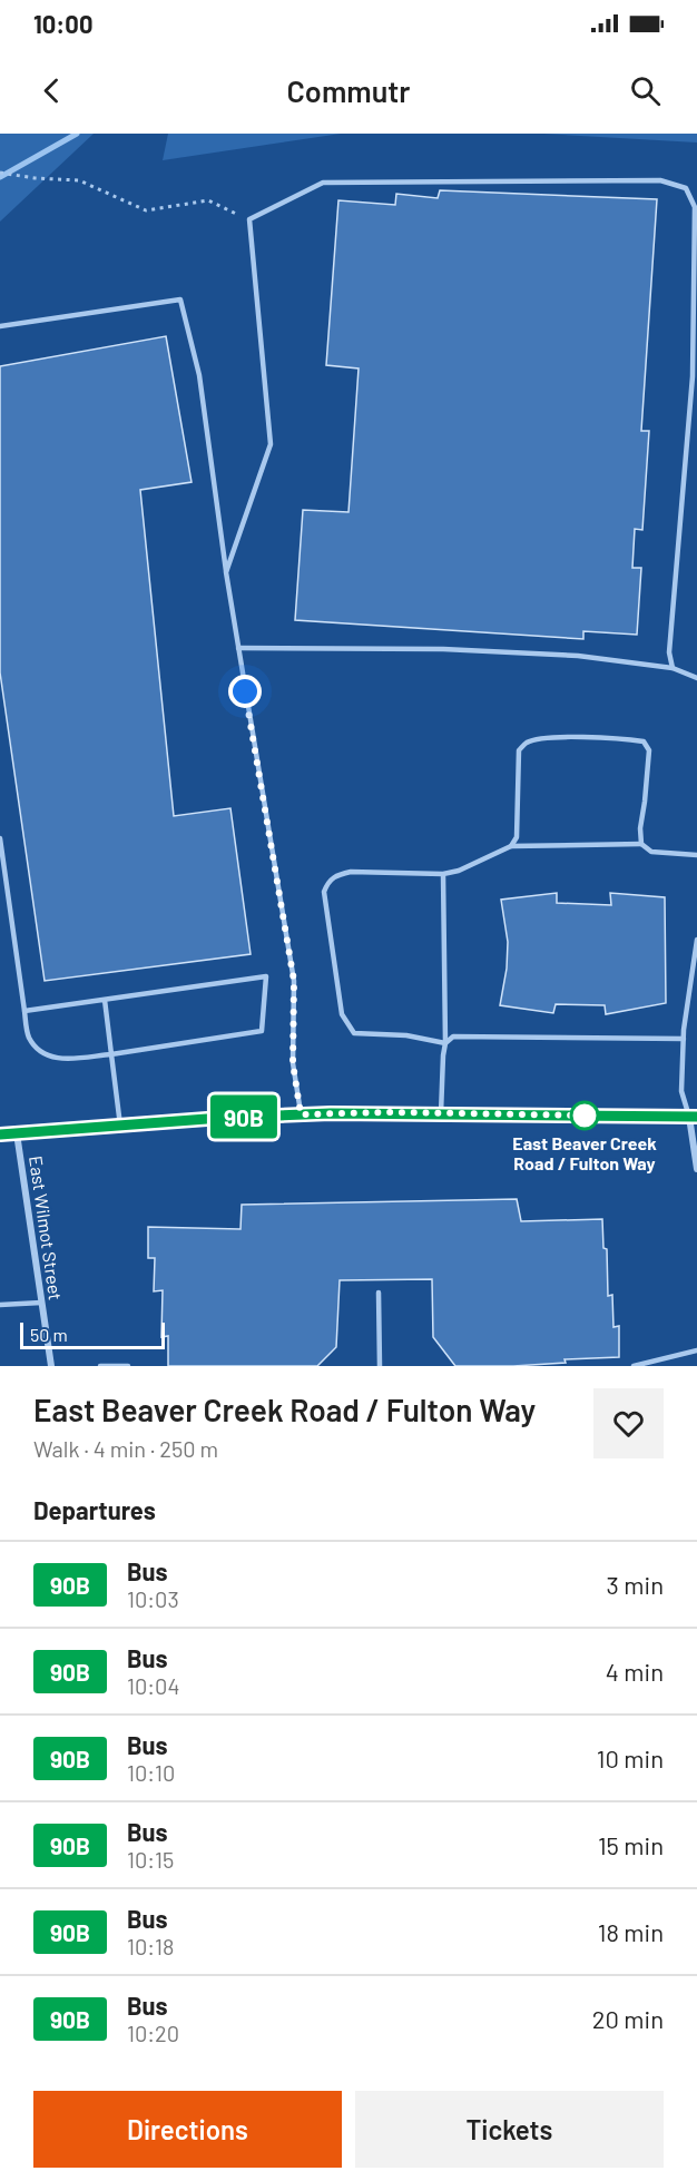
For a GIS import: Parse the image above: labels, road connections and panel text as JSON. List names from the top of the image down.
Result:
{
  "streets": {
    "street": ["East Wilmot Street"]
  },
  "places": ["East Beaver Creek Road / Fulton Way"],
  "lines": ["bus line 90B"],
  "scale_bar": "50 m",
  "page": {
    "status": "10:00",
    "header": "Commutr",
    "on_map": "90B",
    "scale": "50 m",
    "heading": [
      ["East Beaver Creek Road / Fulton Way", "Walk · 4 min · 250 m"],
      "Departures"
    ],
    "list": [
      {
        "mark": "90B",
        "name": "Bus",
        "note": "10:03",
        "value": "3 min"
      },
      {
        "mark": "90B",
        "name": "Bus",
        "note": "10:04",
        "value": "4 min"
      },
      {
        "mark": "90B",
        "name": "Bus",
        "note": "10:10",
        "value": "10 min"
      },
      {
        "mark": "90B",
        "name": "Bus",
        "note": "10:15",
        "value": "15 min"
      },
      {
        "mark": "90B",
        "name": "Bus",
        "note": "10:18",
        "value": "18 min"
      },
      {
        "mark": "90B",
        "name": "Bus",
        "note": "10:20",
        "value": "20 min"
      }
    ],
    "buttons": ["Directions", "Tickets"]
  }
}
